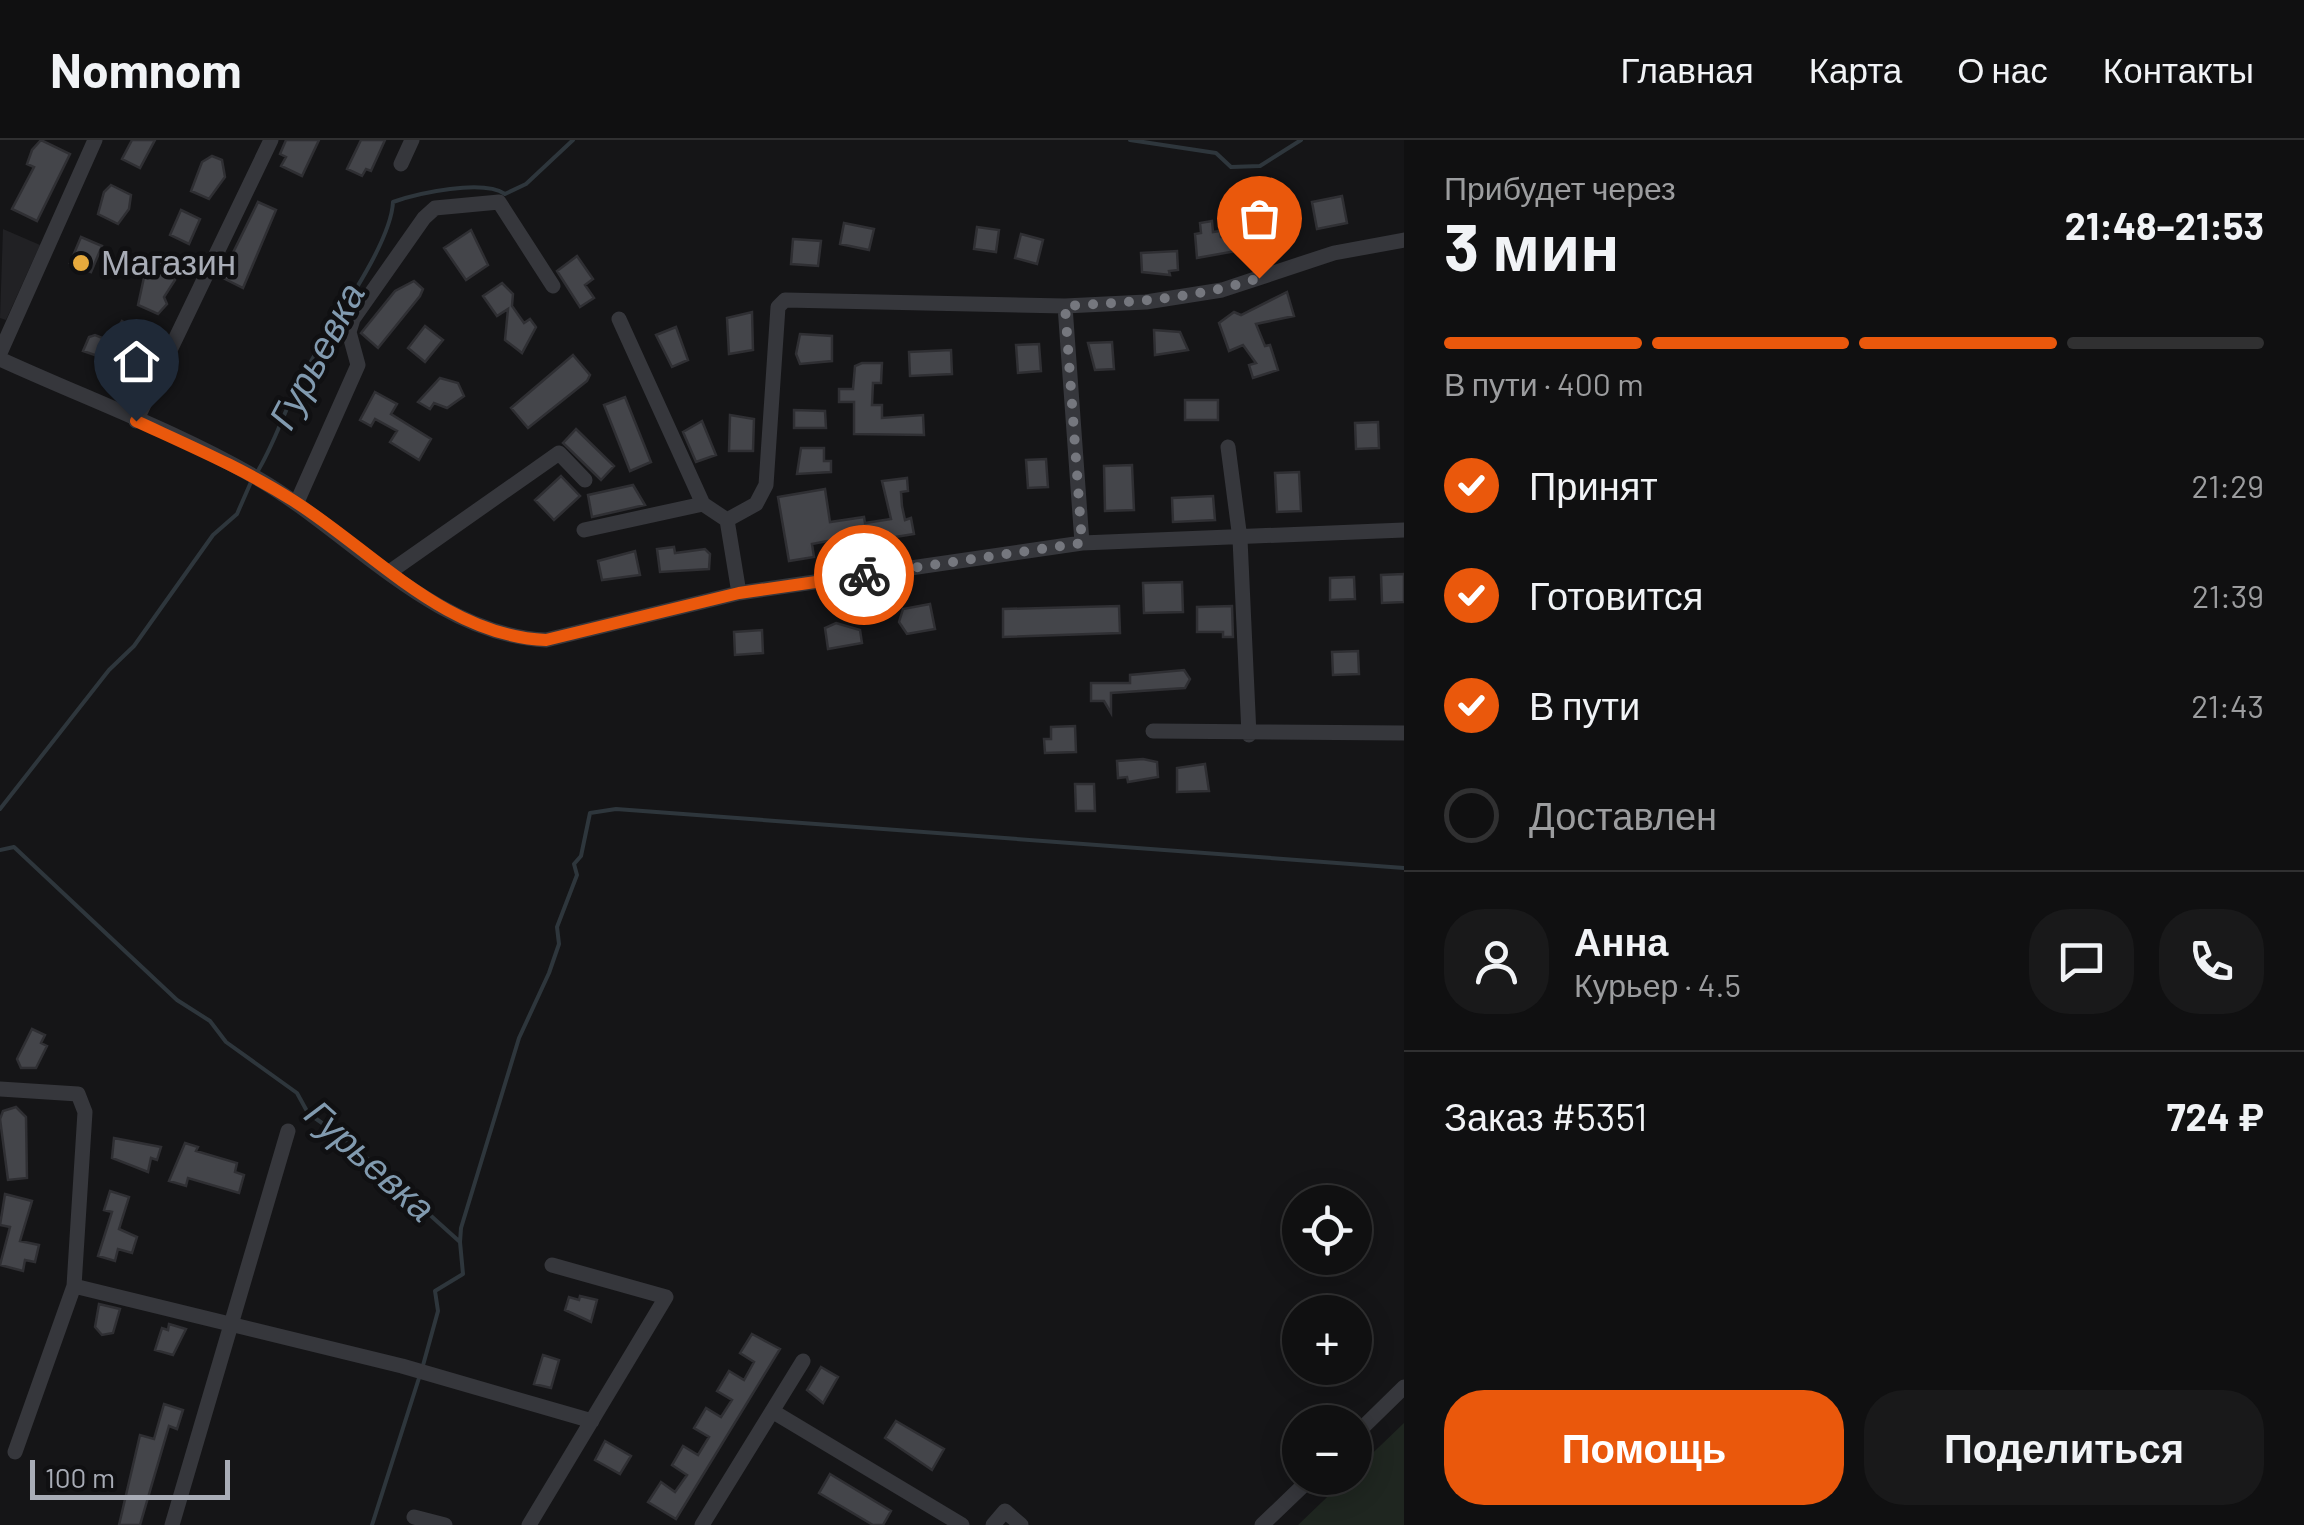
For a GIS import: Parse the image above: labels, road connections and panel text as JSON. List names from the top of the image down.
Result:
{
  "water": ["Гурьевка"],
  "places": ["Магазин"],
  "scale_bar": "100 m",
  "page": {
    "header": "Nomnom",
    "nav": [
      "Главная",
      "Карта",
      "О нас",
      "Контакты"
    ],
    "heading": ["3 мин", "Прибудет через", "21:48–21:53"],
    "panel": [
      "Анна",
      "Курьер · 4.5",
      "Заказ #5351",
      "724 ₽"
    ],
    "bar": "В пути · 400 m",
    "list": [
      ["Принят", "21:29"],
      ["Готовится", "21:39"],
      ["В пути", "21:43"],
      "Доставлен"
    ],
    "map_buttons": ["+", "−"],
    "buttons": ["Помощь", "Поделиться"],
    "scale": "100 m"
  }
}
